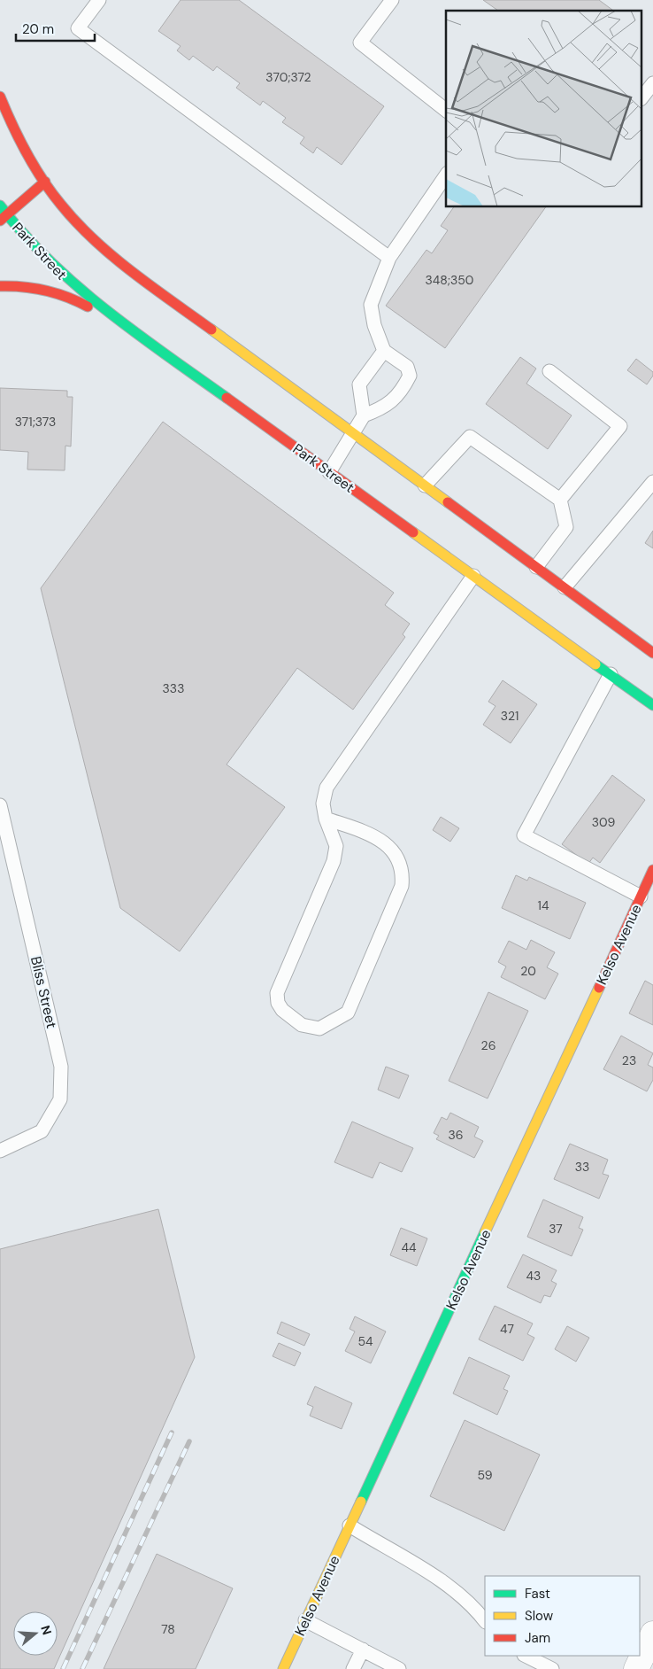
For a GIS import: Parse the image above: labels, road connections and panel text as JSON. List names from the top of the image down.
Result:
{
  "streets": {
    "main road": ["Park Street", "Kelso Avenue"],
    "lane": ["Bliss Street"]
  },
  "house_numbers": [
    "370;372",
    "348;350",
    "371;373",
    "333",
    "321",
    "309",
    "14",
    "20",
    "26",
    "23",
    "36",
    "33",
    "37",
    "44",
    "43",
    "47",
    "54",
    "59",
    "78"
  ],
  "legend": ["Fast", "Slow", "Jam"],
  "scale_bar": "20 m",
  "north": "right"
}
